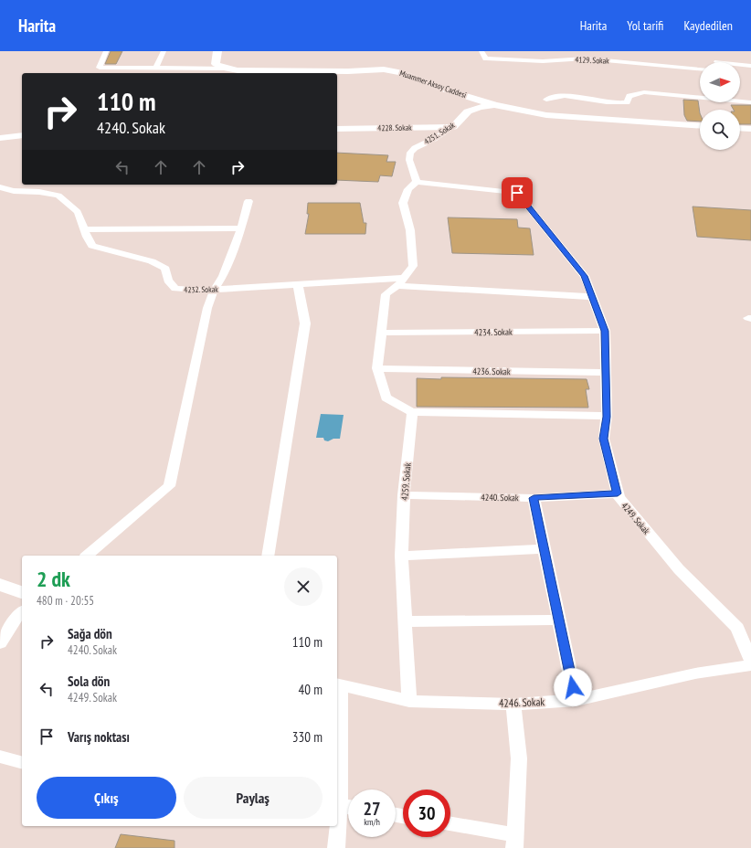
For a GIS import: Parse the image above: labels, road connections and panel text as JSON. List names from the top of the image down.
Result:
{
  "streets": {
    "street": [
      "4129. Sokak",
      "Muammer Aksoy Caddesi",
      "4228. Sokak",
      "4251. Sokak",
      "4232. Sokak",
      "4234. Sokak",
      "4236. Sokak",
      "4259. Sokak",
      "4240. Sokak",
      "4249. Sokak",
      "4246. Sokak"
    ]
  },
  "crossings": [
    ["Muammer Aksoy Caddesi", "4251. Sokak"],
    ["4228. Sokak", "4251. Sokak"],
    ["4251. Sokak", "4249. Sokak"],
    ["4232. Sokak", "4249. Sokak"],
    ["4234. Sokak", "4249. Sokak"],
    ["4236. Sokak", "4249. Sokak"],
    ["4259. Sokak", "4240. Sokak"],
    ["4259. Sokak", "4246. Sokak"],
    ["4240. Sokak", "4249. Sokak"]
  ],
  "north": "right",
  "page": {
    "header": "Harita",
    "nav": ["Harita", "Yol tarifi", "Kaydedilen"],
    "turn": ["110 m", "4240. Sokak"],
    "heading": ["2 dk", "480 m · 20:55"],
    "list": [
      {
        "name": "Sağa dön",
        "note": "4240. Sokak",
        "value": "110 m"
      },
      {
        "name": "Sola dön",
        "note": "4249. Sokak",
        "value": "40 m"
      },
      {
        "name": "Varış noktası",
        "value": "330 m"
      }
    ],
    "buttons": ["Çıkış", "Paylaş"],
    "speed": "27 km/h",
    "limit": "30"
  }
}
